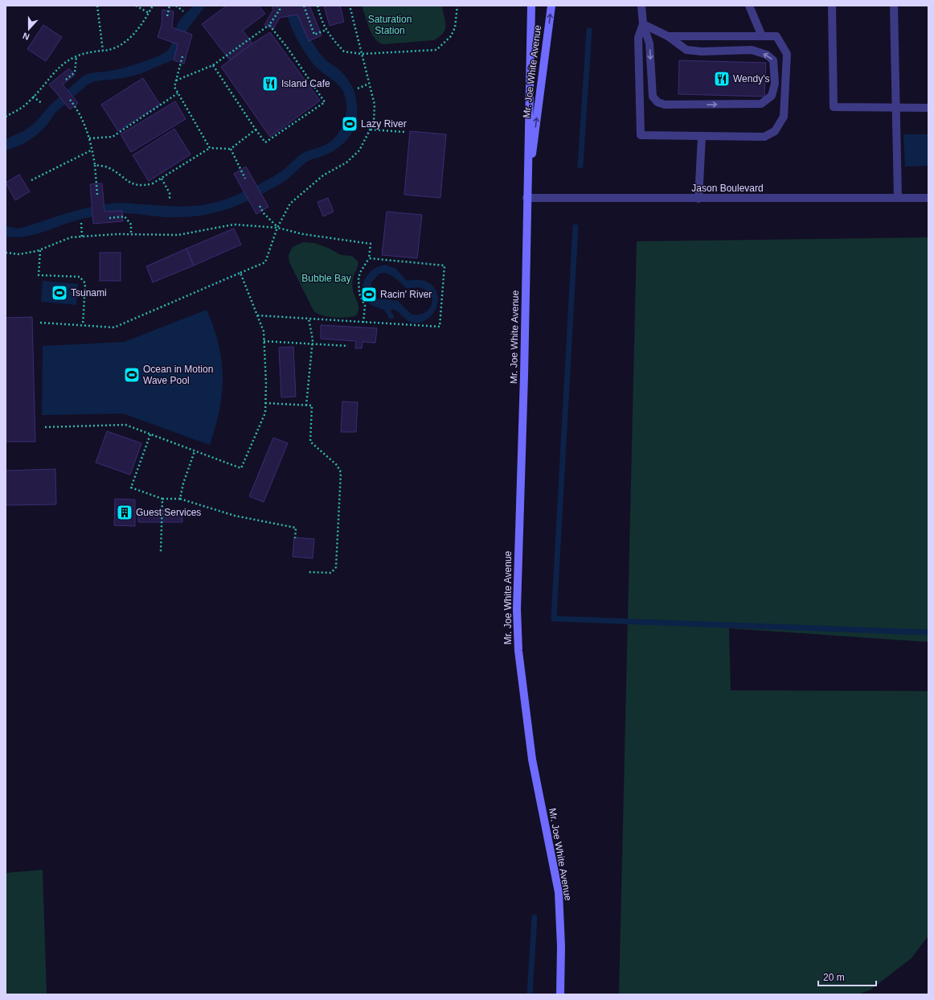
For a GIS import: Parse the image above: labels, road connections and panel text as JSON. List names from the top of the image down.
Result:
{
  "streets": {
    "street": ["Mr. Joe White Avenue", "Jason Boulevard"]
  },
  "crossings": [
    ["Mr. Joe White Avenue", "Jason Boulevard"]
  ],
  "parks": ["Saturation Station", "Bubble Bay"],
  "places": {
    "restaurant": ["Wendy's", "Island Cafe"],
    "sports": [
      "Lazy River",
      "Tsunami",
      "Racin' River",
      "Ocean in Motion Wave Pool"
    ],
    "building": ["Guest Services"]
  },
  "scale_bar": "20 m",
  "north": "bottom"
}
